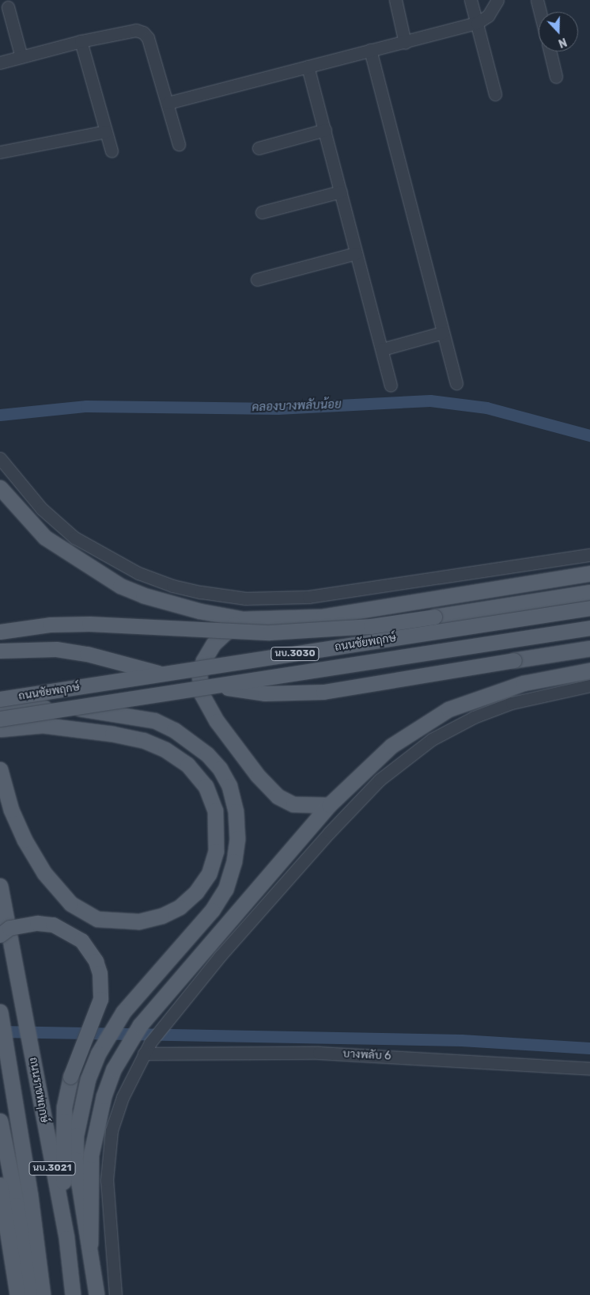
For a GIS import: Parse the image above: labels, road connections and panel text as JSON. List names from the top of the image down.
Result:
{
  "streets": {
    "main road": [
      "ถนนชัยพฤกษ์",
      "นบ.3030",
      "ถนนราชพฤกษ์",
      "นบ.3021"
    ],
    "street": ["บางพลับ 6"]
  },
  "water": ["คลองบางพลับน้อย"],
  "north": "bottom"
}
